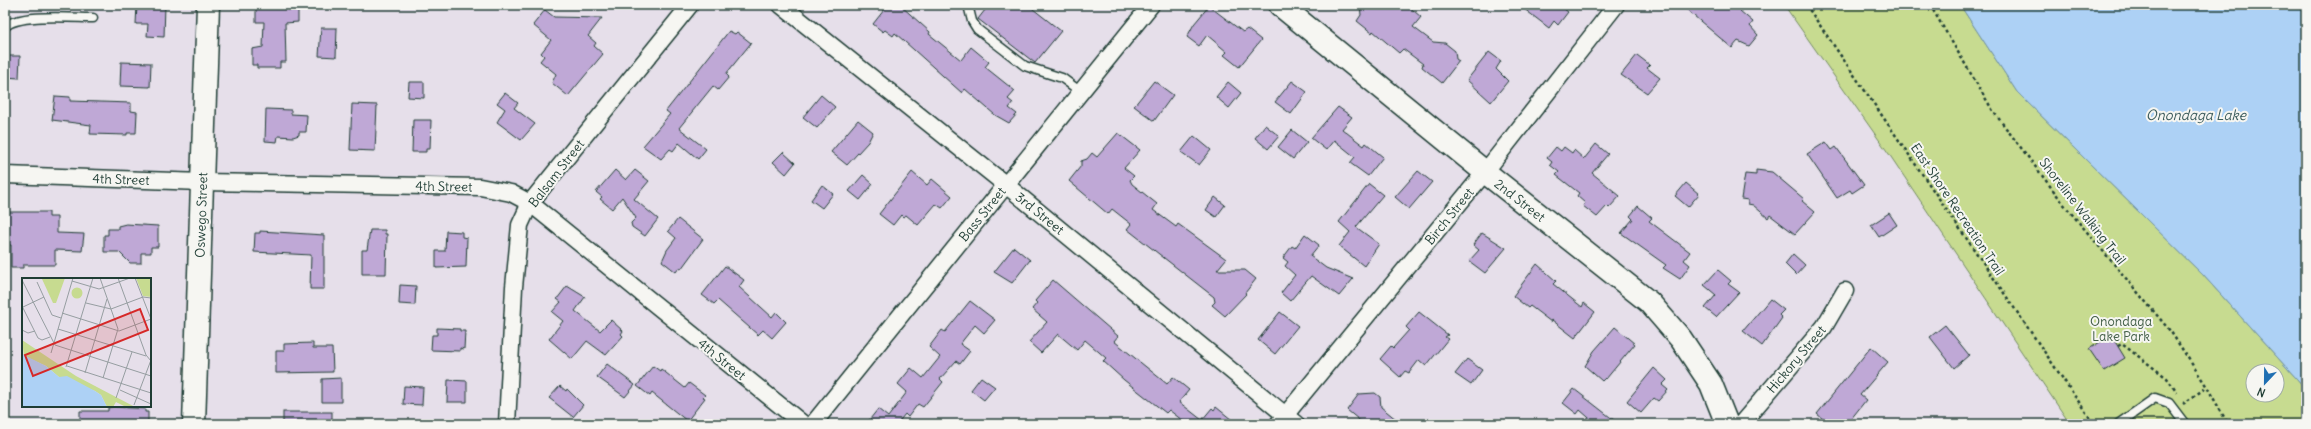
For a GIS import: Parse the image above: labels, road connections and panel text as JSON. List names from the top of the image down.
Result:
{
  "streets": {
    "main road": ["2nd Street", "Oswego Street"],
    "street": [
      "Balsam Street",
      "4th Street",
      "3rd Street",
      "Bass Street",
      "Birch Street",
      "Hickory Street"
    ],
    "path": ["East Shore Recreation Trail", "Shoreline Walking Trail"]
  },
  "crossings": [
    ["Balsam Street", "4th Street"],
    ["4th Street", "Oswego Street"],
    ["2nd Street", "Birch Street"],
    ["3rd Street", "Bass Street"],
    ["3rd Street", "Birch Street"]
  ],
  "water": ["Onondaga Lake"],
  "parks": ["Onondaga Lake Park"],
  "north": "bottom"
}
